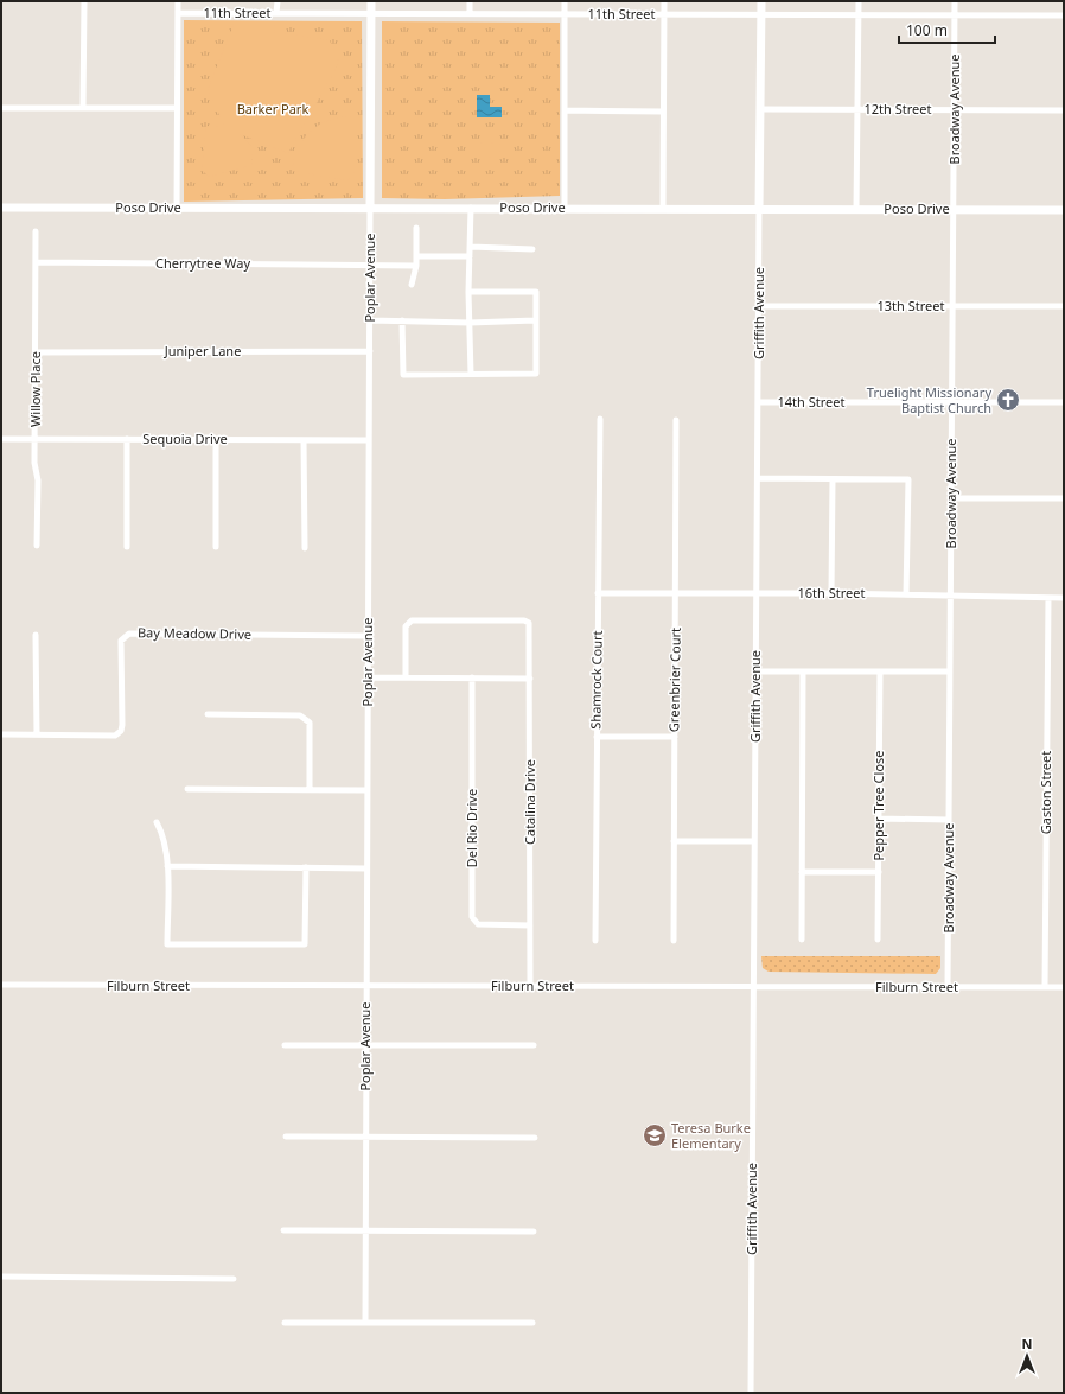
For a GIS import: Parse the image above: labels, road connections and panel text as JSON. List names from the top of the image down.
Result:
{
  "streets": {
    "main road": ["Poso Drive", "Poplar Avenue", "Griffith Avenue"],
    "street": [
      "11th Street",
      "12th Street",
      "Broadway Avenue",
      "Cherrytree Way",
      "13th Street",
      "Juniper Lane",
      "Willow Place",
      "14th Street",
      "Sequoia Drive",
      "16th Street",
      "Bay Meadow Drive",
      "Shamrock Court",
      "Greenbrier Court",
      "Gaston Street",
      "Catalina Drive",
      "Pepper Tree Close",
      "Del Rio Drive",
      "Filburn Street"
    ]
  },
  "crossings": [
    ["11th Street", "Broadway Avenue"],
    ["11th Street", "Poplar Avenue"],
    ["11th Street", "Griffith Avenue"],
    ["12th Street", "Broadway Avenue"],
    ["12th Street", "Griffith Avenue"],
    ["Broadway Avenue", "Poso Drive"],
    ["Broadway Avenue", "13th Street"],
    ["Broadway Avenue", "14th Street"],
    ["Broadway Avenue", "16th Street"],
    ["Broadway Avenue", "Filburn Street"],
    ["Poso Drive", "Poplar Avenue"],
    ["Poso Drive", "Griffith Avenue"],
    ["Cherrytree Way", "Poplar Avenue"],
    ["Cherrytree Way", "Willow Place"],
    ["Poplar Avenue", "Juniper Lane"],
    ["Poplar Avenue", "Sequoia Drive"],
    ["Poplar Avenue", "Bay Meadow Drive"],
    ["Poplar Avenue", "Filburn Street"],
    ["13th Street", "Griffith Avenue"],
    ["Griffith Avenue", "14th Street"],
    ["Griffith Avenue", "16th Street"],
    ["Griffith Avenue", "Filburn Street"],
    ["Juniper Lane", "Willow Place"],
    ["Willow Place", "Sequoia Drive"],
    ["16th Street", "Shamrock Court"],
    ["16th Street", "Greenbrier Court"],
    ["16th Street", "Gaston Street"],
    ["Gaston Street", "Filburn Street"],
    ["Catalina Drive", "Del Rio Drive"],
    ["Catalina Drive", "Filburn Street"]
  ],
  "parks": ["Barker Park"],
  "places": {
    "church": ["Truelight Missionary Baptist Church"],
    "school or university": ["Teresa Burke Elementary"]
  },
  "scale_bar": "100 m",
  "north": "top"
}
